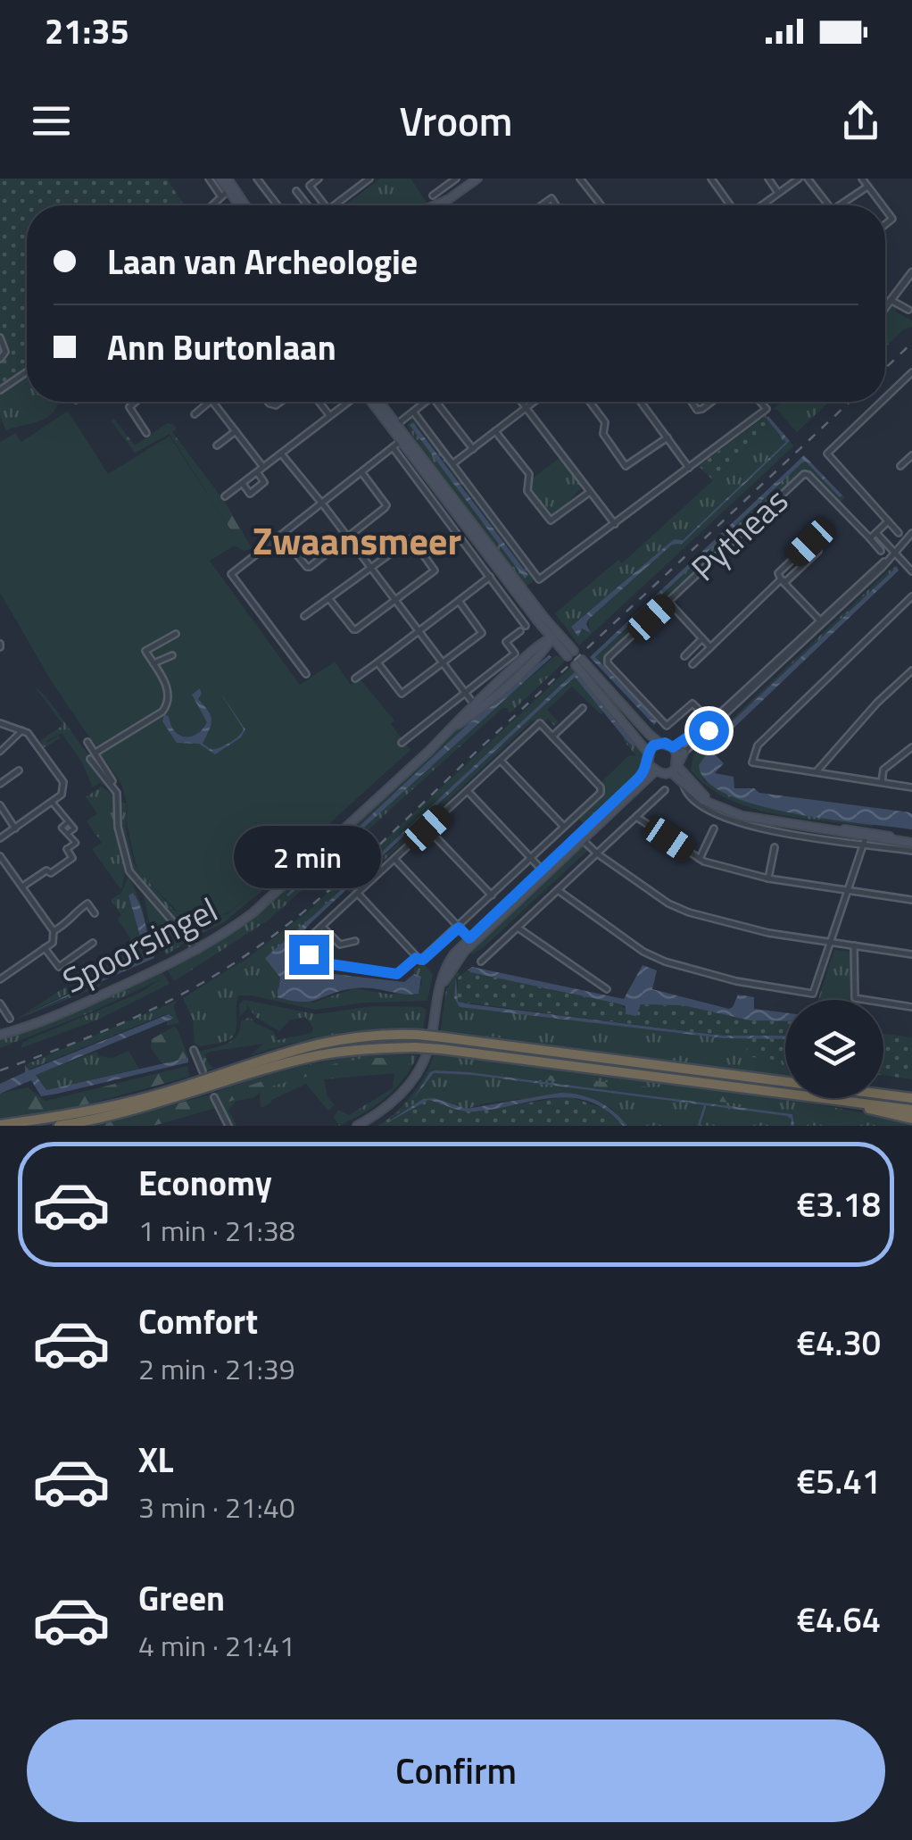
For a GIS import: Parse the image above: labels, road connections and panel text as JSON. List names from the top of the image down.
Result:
{
  "streets": {
    "main road": ["Spoorsingel"],
    "street": ["Pytheas"]
  },
  "districts": ["Zwaansmeer"],
  "page": {
    "status": "21:35",
    "header": "Vroom",
    "banner": ["Laan van Archeologie", "Ann Burtonlaan"],
    "bubble": "2 min",
    "list": [
      {
        "name": "Economy",
        "note": "1 min · 21:38",
        "value": "€3.18"
      },
      {
        "name": "Comfort",
        "note": "2 min · 21:39",
        "value": "€4.30"
      },
      {
        "name": "XL",
        "note": "3 min · 21:40",
        "value": "€5.41"
      },
      {
        "name": "Green",
        "note": "4 min · 21:41",
        "value": "€4.64"
      }
    ],
    "buttons": "Confirm"
  }
}
